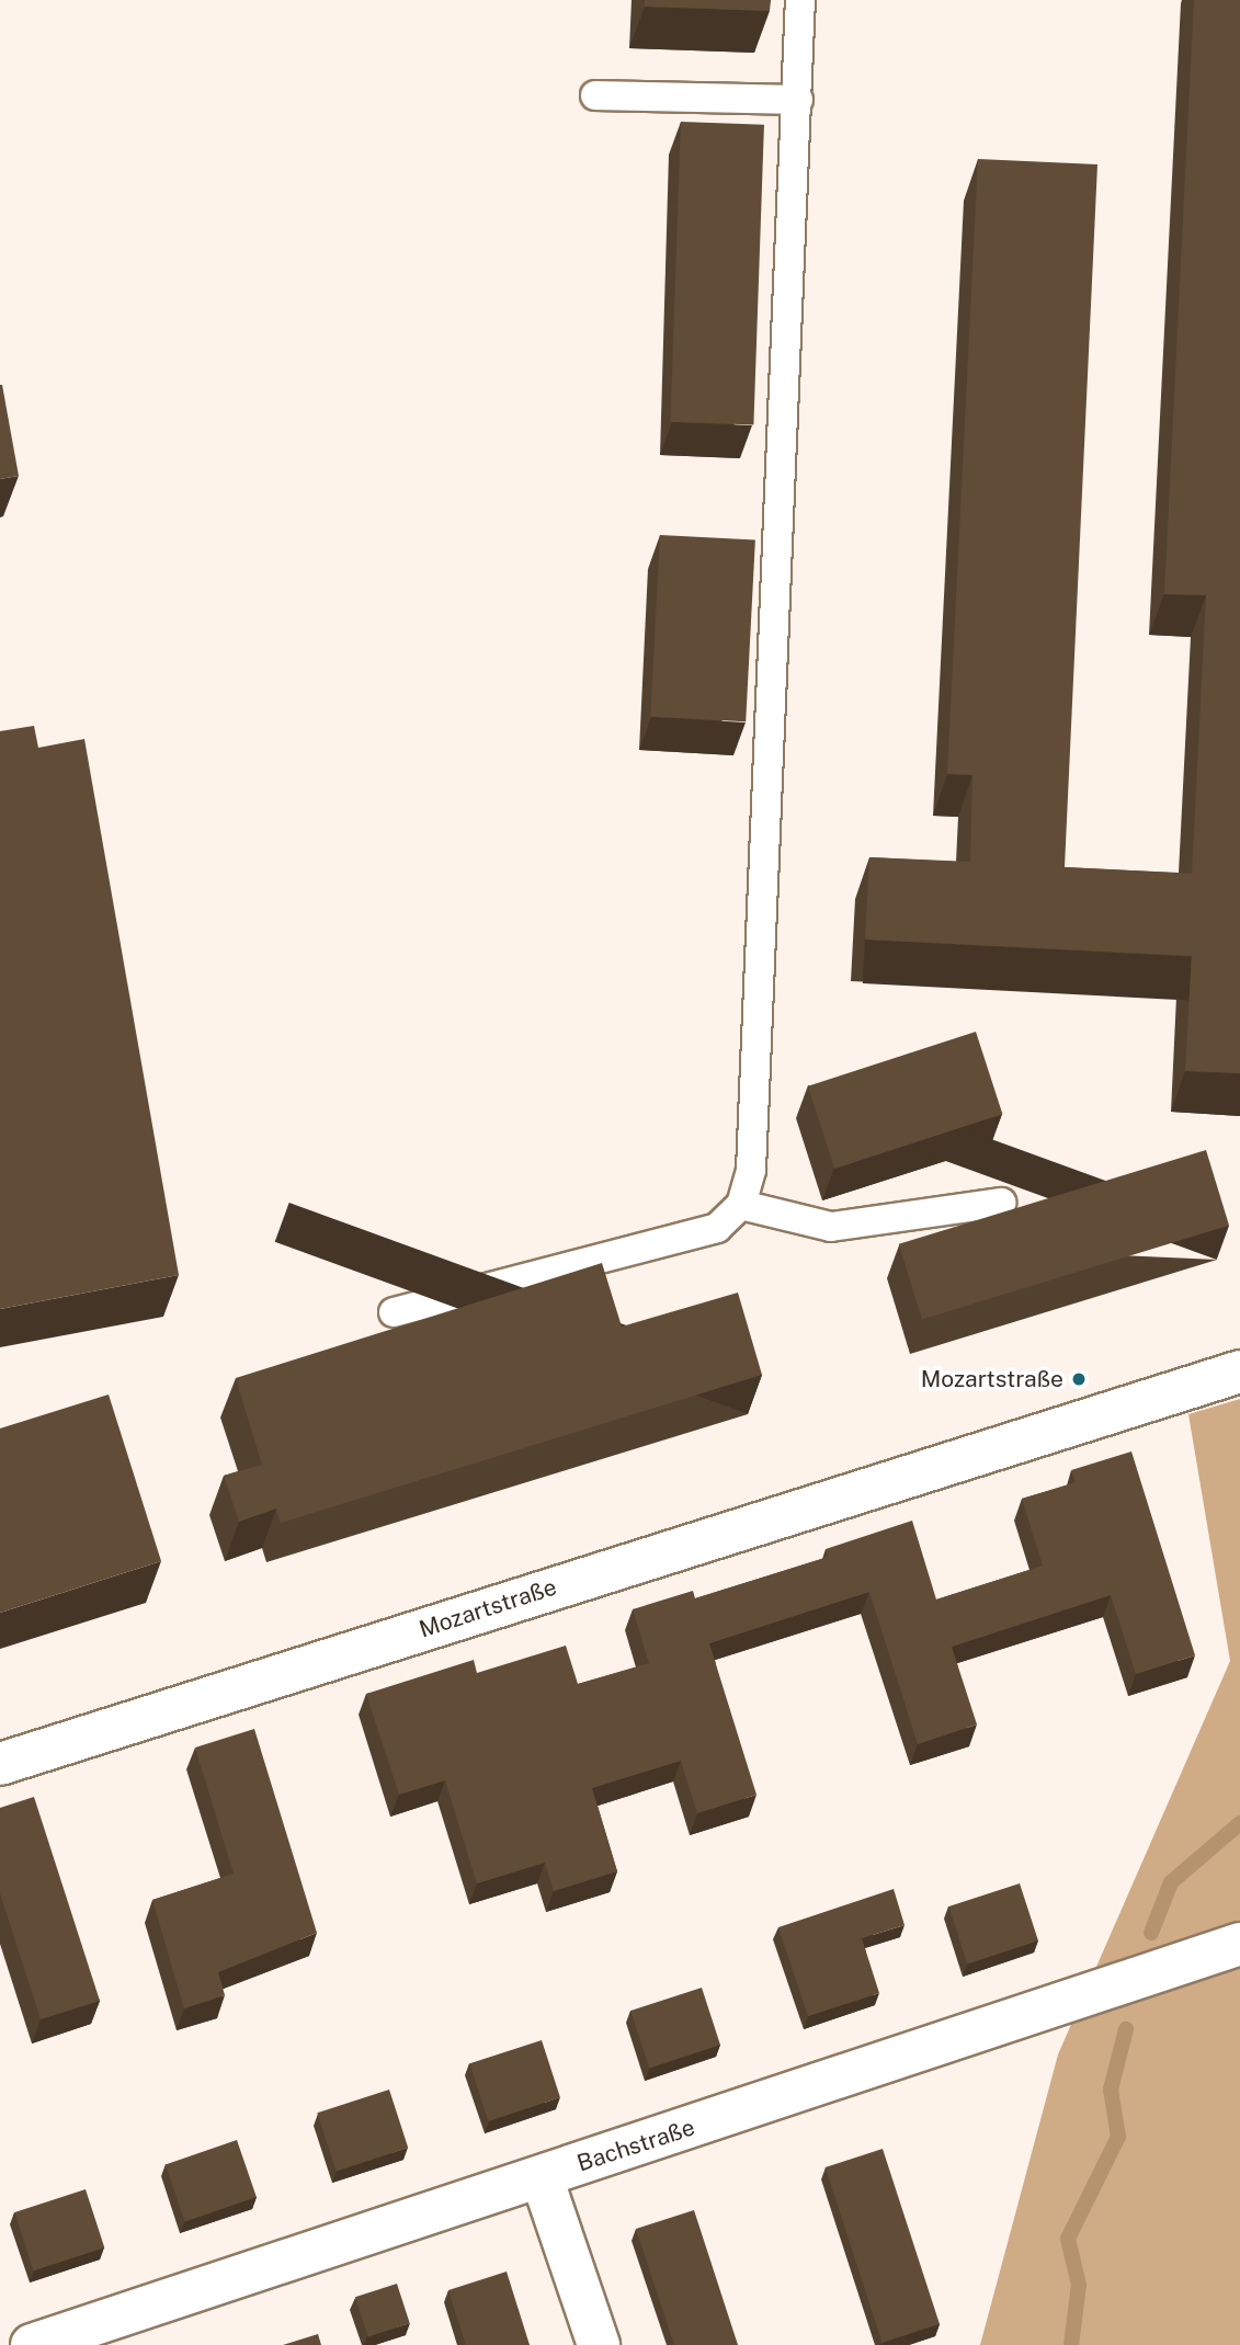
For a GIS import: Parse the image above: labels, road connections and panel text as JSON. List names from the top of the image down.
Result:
{
  "streets": {
    "street": ["Mozartstraße", "Bachstraße"]
  },
  "places": ["Mozartstraße"]
}
